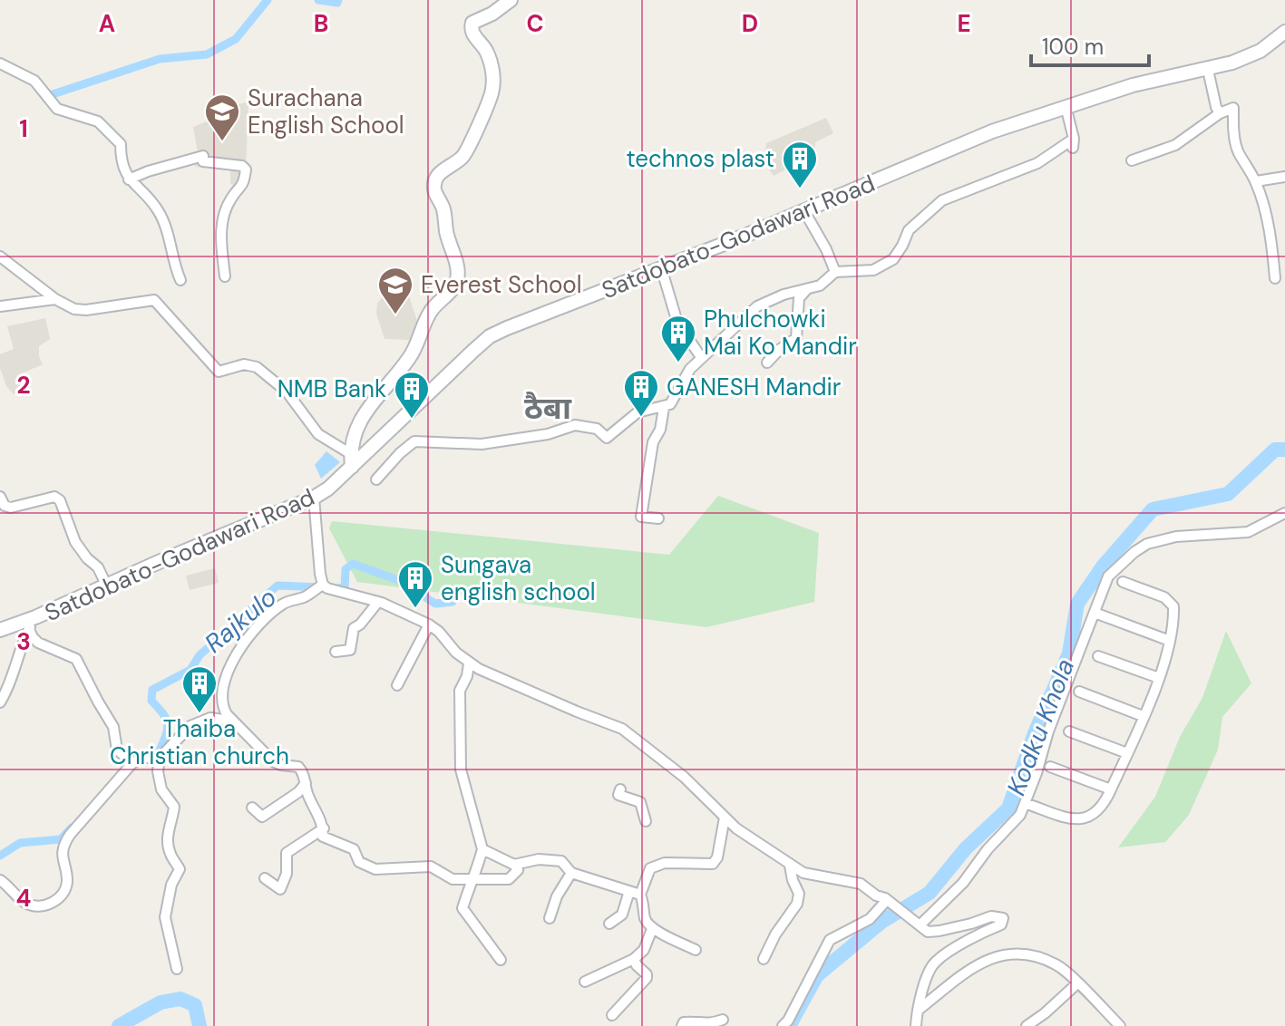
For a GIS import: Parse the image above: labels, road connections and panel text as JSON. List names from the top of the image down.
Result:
{
  "streets": {
    "street": ["Satdobato-Godawari Road"]
  },
  "districts": ["ठैबा"],
  "water": ["Rajkulo", "Kodku Khola"],
  "places": {
    "school or university": ["Surachana English School", "Everest School"],
    "building": [
      "technos plast",
      "Phulchowki Mai Ko Mandir",
      "GANESH Mandir",
      "NMB Bank",
      "Sungava english school",
      "Thaiba Christian church"
    ]
  },
  "scale_bar": "100 m",
  "grid": {
    "columns": [
      "A",
      "B",
      "C",
      "D",
      "E"
    ],
    "rows": [
      "1",
      "2",
      "3",
      "4"
    ]
  }
}
